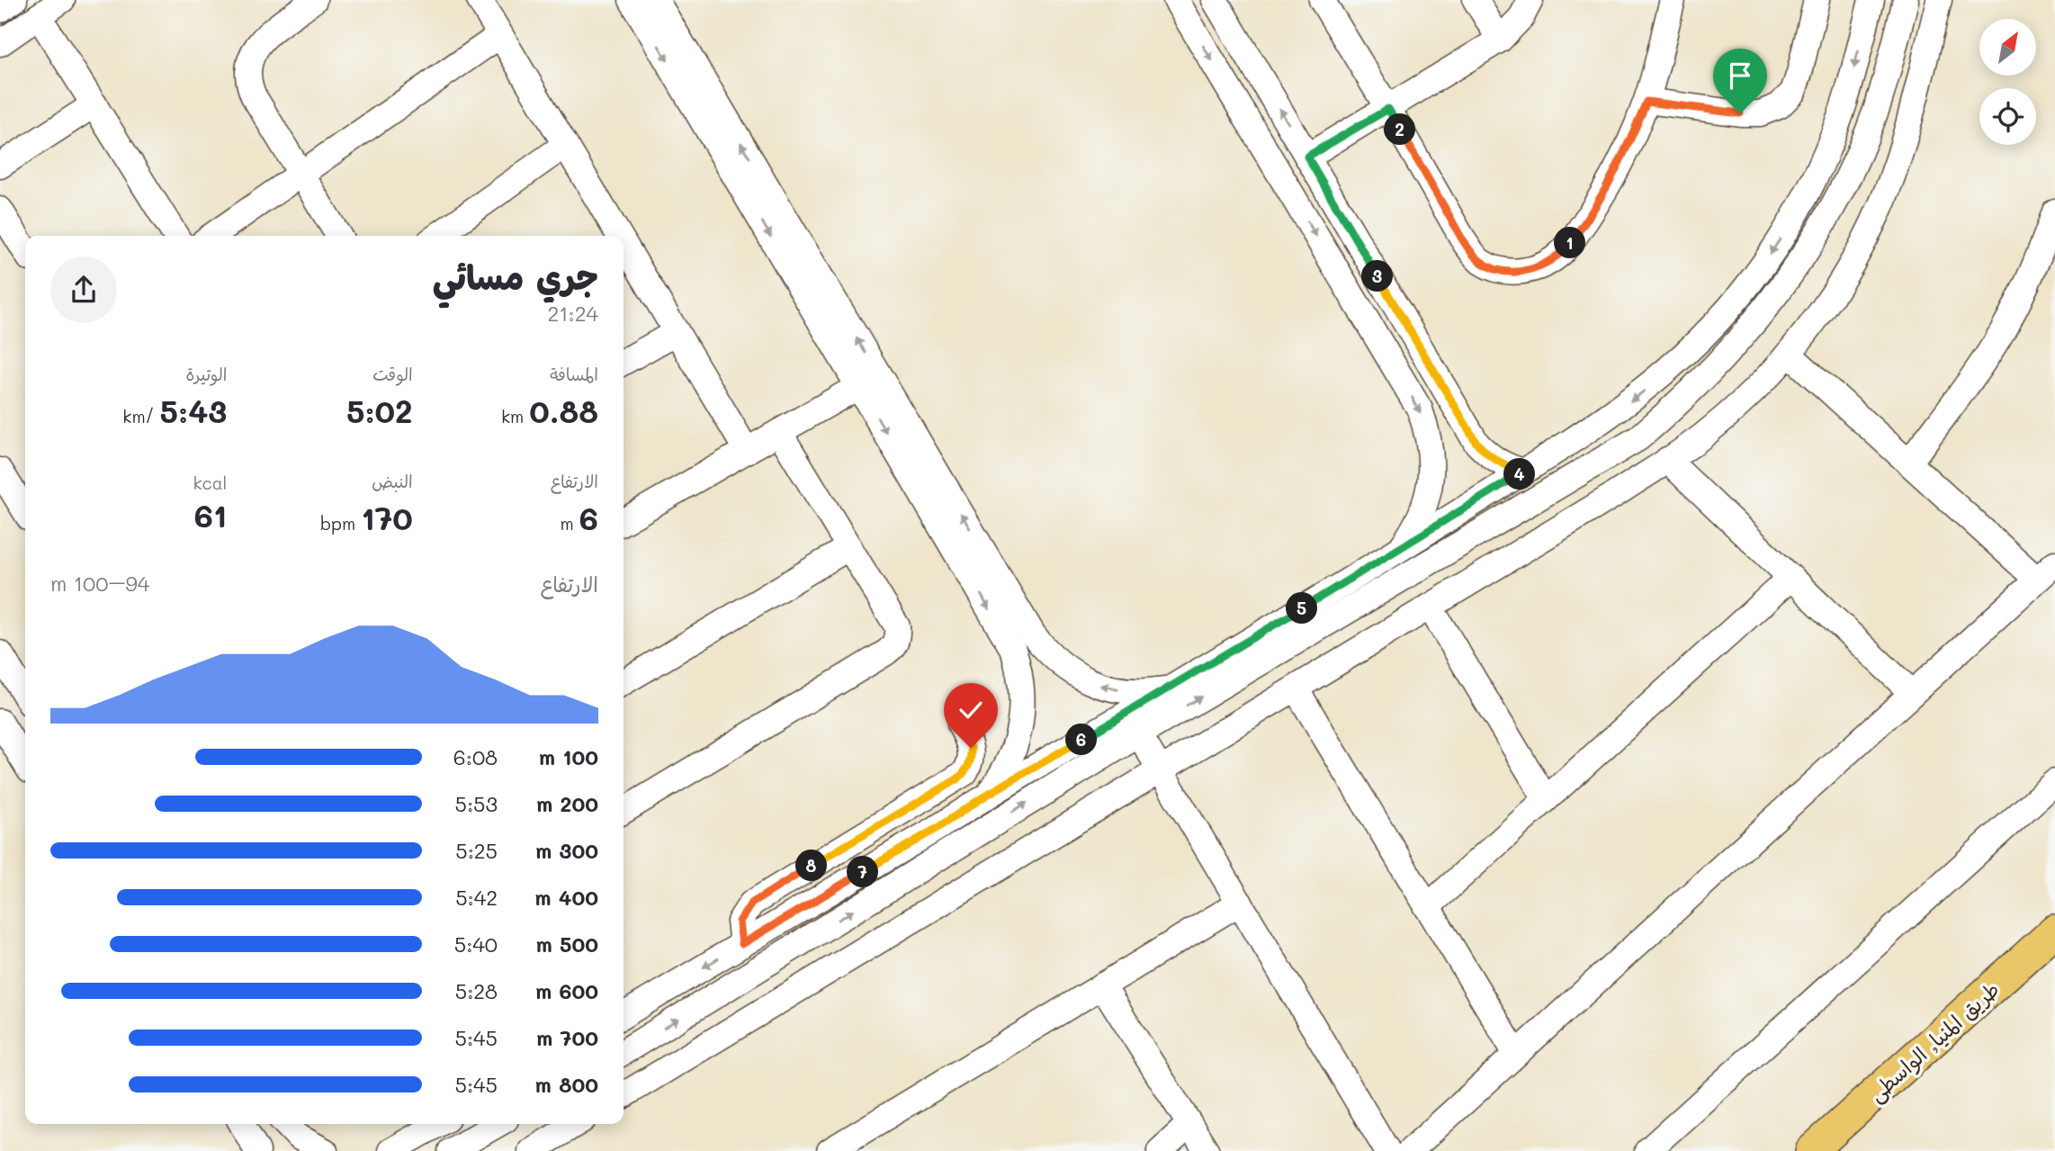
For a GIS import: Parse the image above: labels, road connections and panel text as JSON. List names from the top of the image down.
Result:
{
  "streets": {
    "main road": ["طريق المنيا, الواسطى"]
  },
  "north": "top right",
  "page": {
    "pins": [
      "2",
      "1",
      "3",
      "4",
      "5",
      "6",
      "8",
      "7"
    ],
    "heading": ["جري مسائي", "21:24"],
    "stats": [
      ["المسافة", "0.88 km"],
      ["الوقت", "5:02"],
      ["الوتيرة", "5:43 /km"],
      ["الارتفاع", "6 m"],
      ["النبض", "170 bpm"],
      ["kcal", "61"]
    ],
    "chart": ["الارتفاع", "94–100 m"],
    "list": [
      {
        "name": "100 m",
        "note": "6:08"
      },
      {
        "name": "200 m",
        "note": "5:53"
      },
      {
        "name": "300 m",
        "note": "5:25"
      },
      {
        "name": "400 m",
        "note": "5:42"
      },
      {
        "name": "500 m",
        "note": "5:40"
      },
      {
        "name": "600 m",
        "note": "5:28"
      },
      {
        "name": "700 m",
        "note": "5:45"
      },
      {
        "name": "800 m",
        "note": "5:45"
      }
    ]
  }
}
